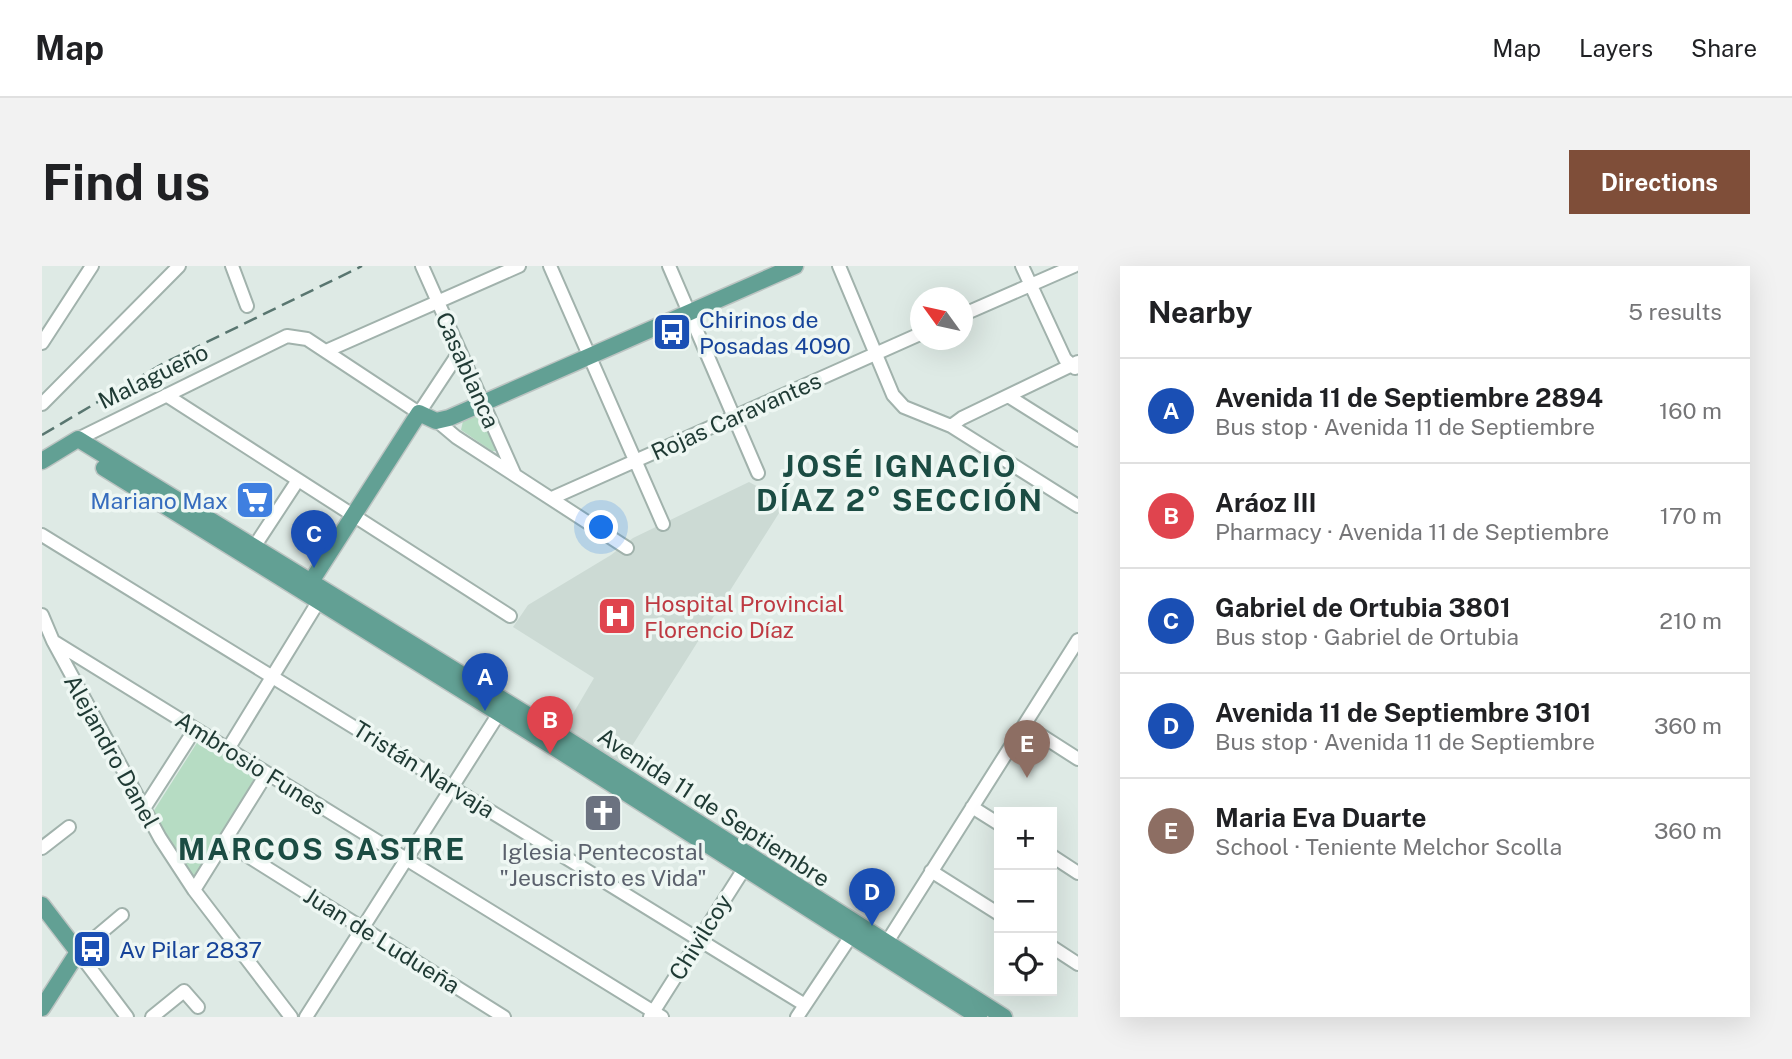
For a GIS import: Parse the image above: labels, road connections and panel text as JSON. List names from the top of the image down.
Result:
{
  "streets": {
    "main road": ["Malagueño", "Avenida 11 de Septiembre"],
    "street": [
      "Casablanca",
      "Rojas Caravantes",
      "Alejandro Danel",
      "Ambrosio Funes",
      "Tristán Narvaja",
      "Chivilcoy",
      "Juan de Ludueña"
    ]
  },
  "crossings": [
    ["Malagueño", "Avenida 11 de Septiembre"],
    ["Alejandro Danel", "Ambrosio Funes"],
    ["Ambrosio Funes", "Chivilcoy"],
    ["Tristán Narvaja", "Chivilcoy"],
    ["Avenida 11 de Septiembre", "Chivilcoy"]
  ],
  "districts": ["JOSÉ IGNACIO DÍAZ 2° SECCIÓN", "MARCOS SASTRE"],
  "places": {
    "bus stop": ["Chirinos de Posadas 4090", "Av Pilar 2837"],
    "supermarket": ["Mariano Max"],
    "hospital": ["Hospital Provincial Florencio Díaz"],
    "church": ["Iglesia Pentecostal \"Jeuscristo es Vida\""]
  },
  "north": "top left",
  "page": {
    "header": "Map",
    "nav": ["Map", "Layers", "Share"],
    "buttons": "Directions",
    "title": "Find us",
    "heading": ["Nearby", "5 results"],
    "list": [
      {
        "mark": "A",
        "name": "Avenida 11 de Septiembre 2894",
        "note": "Bus stop · Avenida 11 de Septiembre",
        "value": "160 m"
      },
      {
        "mark": "B",
        "name": "Aráoz III",
        "note": "Pharmacy · Avenida 11 de Septiembre",
        "value": "170 m"
      },
      {
        "mark": "C",
        "name": "Gabriel de Ortubia 3801",
        "note": "Bus stop · Gabriel de Ortubia",
        "value": "210 m"
      },
      {
        "mark": "D",
        "name": "Avenida 11 de Septiembre 3101",
        "note": "Bus stop · Avenida 11 de Septiembre",
        "value": "360 m"
      },
      {
        "mark": "E",
        "name": "Maria Eva Duarte",
        "note": "School · Teniente Melchor Scolla",
        "value": "360 m"
      }
    ],
    "pins": [
      "C",
      "A",
      "B",
      "E",
      "D"
    ],
    "map_buttons": ["+", "−"]
  }
}
